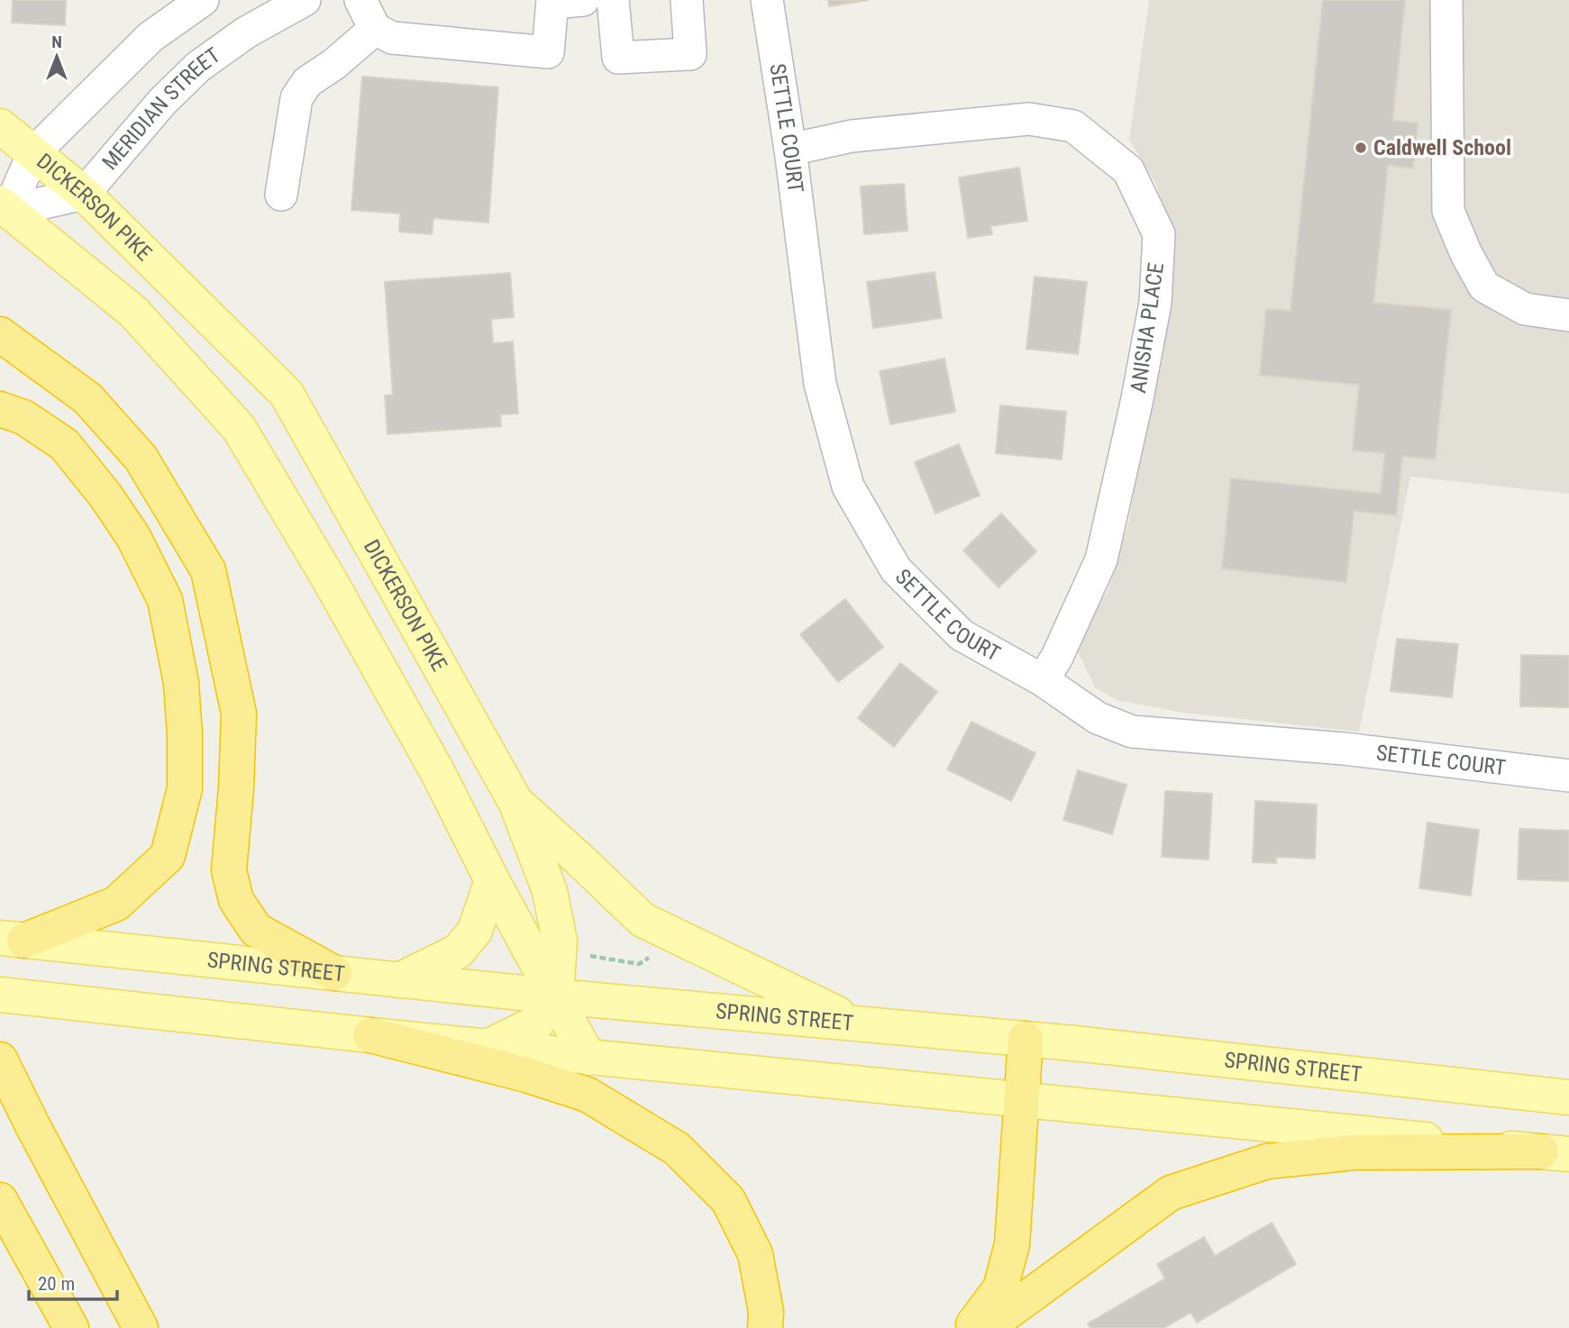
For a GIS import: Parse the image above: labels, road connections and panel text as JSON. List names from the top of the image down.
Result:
{
  "streets": {
    "main road": ["DICKERSON PIKE", "SPRING STREET"],
    "street": ["MERIDIAN STREET", "SETTLE COURT", "ANISHA PLACE"]
  },
  "crossings": [
    ["MERIDIAN STREET", "DICKERSON PIKE"],
    ["SETTLE COURT", "ANISHA PLACE"],
    ["DICKERSON PIKE", "SPRING STREET"]
  ],
  "places": ["Caldwell School"],
  "scale_bar": "20 m",
  "north": "top"
}
